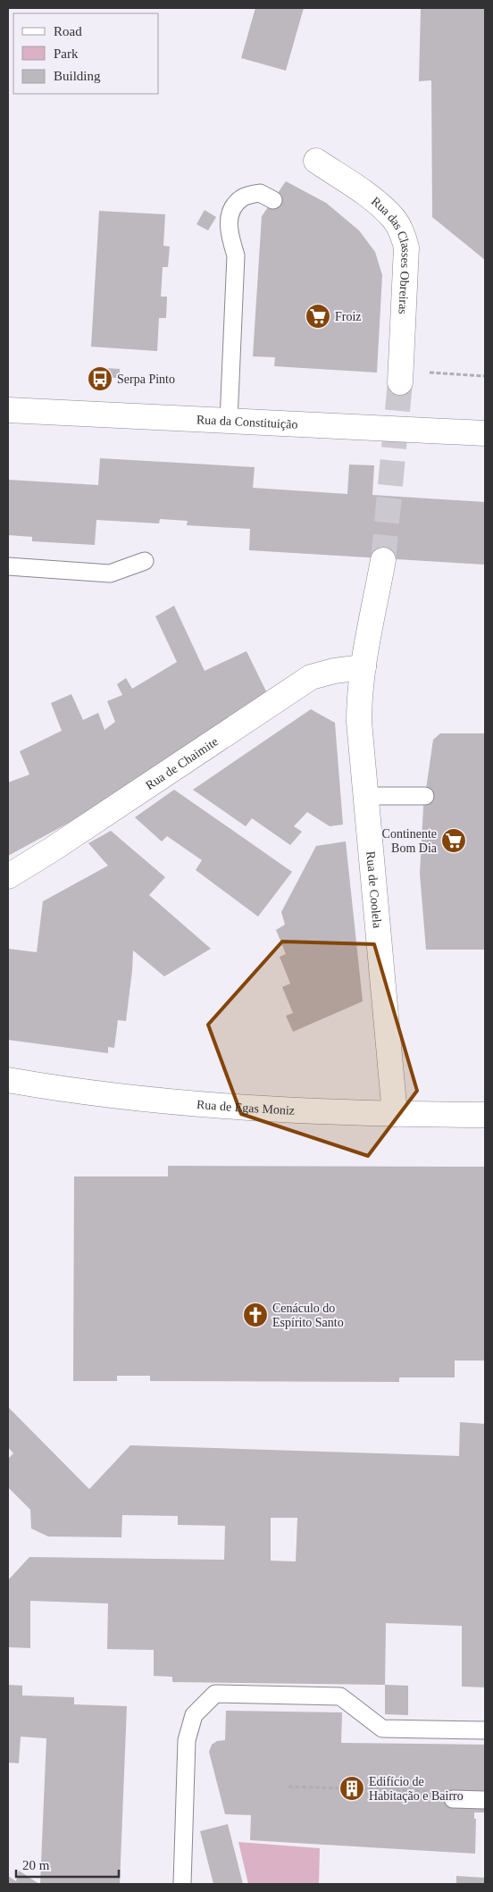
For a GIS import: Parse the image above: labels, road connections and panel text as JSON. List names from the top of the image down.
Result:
{
  "streets": {
    "street": [
      "Rua das Classes Obreiras",
      "Rua da Constituição",
      "Rua de Chaimite",
      "Rua de Coolela",
      "Rua de Egas Moniz"
    ]
  },
  "crossings": [
    ["Rua de Chaimite", "Rua de Coolela"],
    ["Rua de Coolela", "Rua de Egas Moniz"]
  ],
  "places": {
    "supermarket": ["Froiz", "Continente Bom Dia"],
    "bus stop": ["Serpa Pinto"],
    "church": ["Cenáculo do Espírito Santo"],
    "building": ["Edifício de Habitação e Bairro"]
  },
  "legend": ["Road", "Park", "Building"],
  "scale_bar": "20 m"
}
